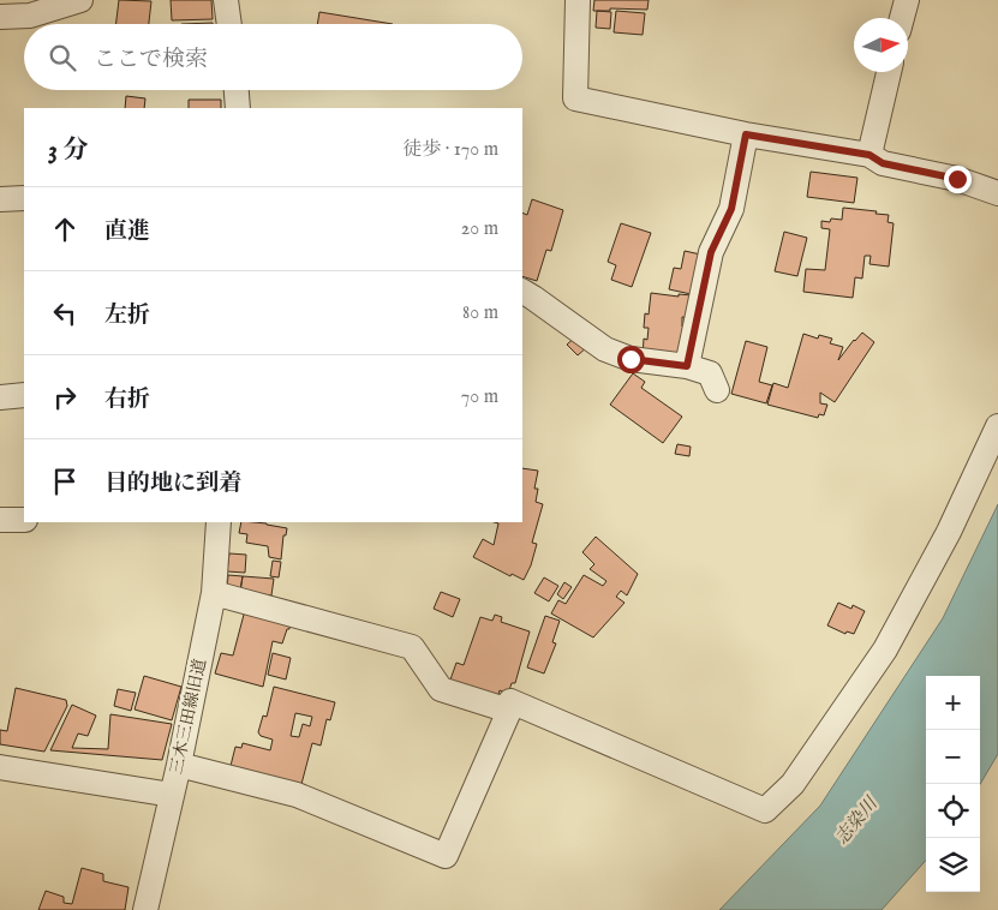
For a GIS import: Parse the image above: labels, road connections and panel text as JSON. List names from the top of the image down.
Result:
{
  "streets": {
    "street": ["三木三田線旧道"]
  },
  "water": ["志染川"],
  "north": "right",
  "page": {
    "search": "ここで検索",
    "heading": ["3 分", "徒歩 · 170 m"],
    "list": [
      ["直進", "20 m"],
      ["左折", "80 m"],
      ["右折", "70 m"],
      "目的地に到着"
    ],
    "map_buttons": ["+", "−"]
  }
}
